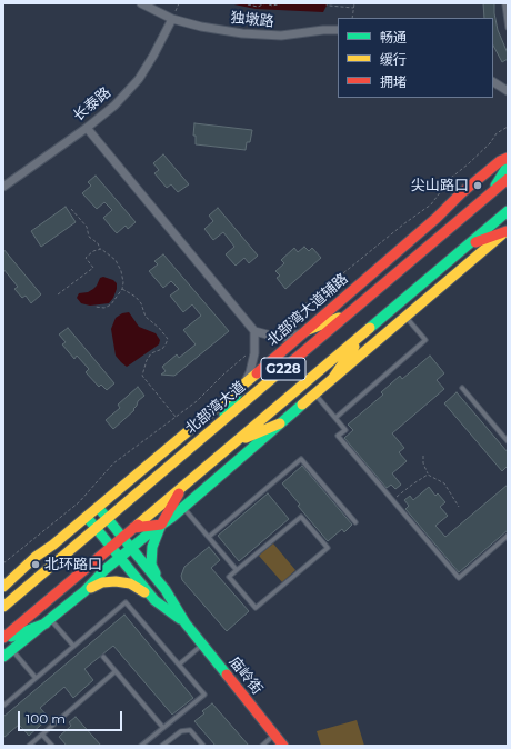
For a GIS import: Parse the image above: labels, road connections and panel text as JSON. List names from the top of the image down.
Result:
{
  "streets": {
    "main road": [
      "北部湾大道辅路",
      "G228",
      "北部湾大道",
      "庙岭街"
    ],
    "street": ["独墩路", "长泰路"]
  },
  "crossings": [
    ["独墩路", "长泰路"],
    ["北部湾大道辅路", "庙岭街"],
    ["G228", "庙岭街"],
    ["北部湾大道", "庙岭街"]
  ],
  "places": ["尖山路口", "北环路口"],
  "legend": ["畅通", "缓行", "拥堵"],
  "scale_bar": "100 m"
}
